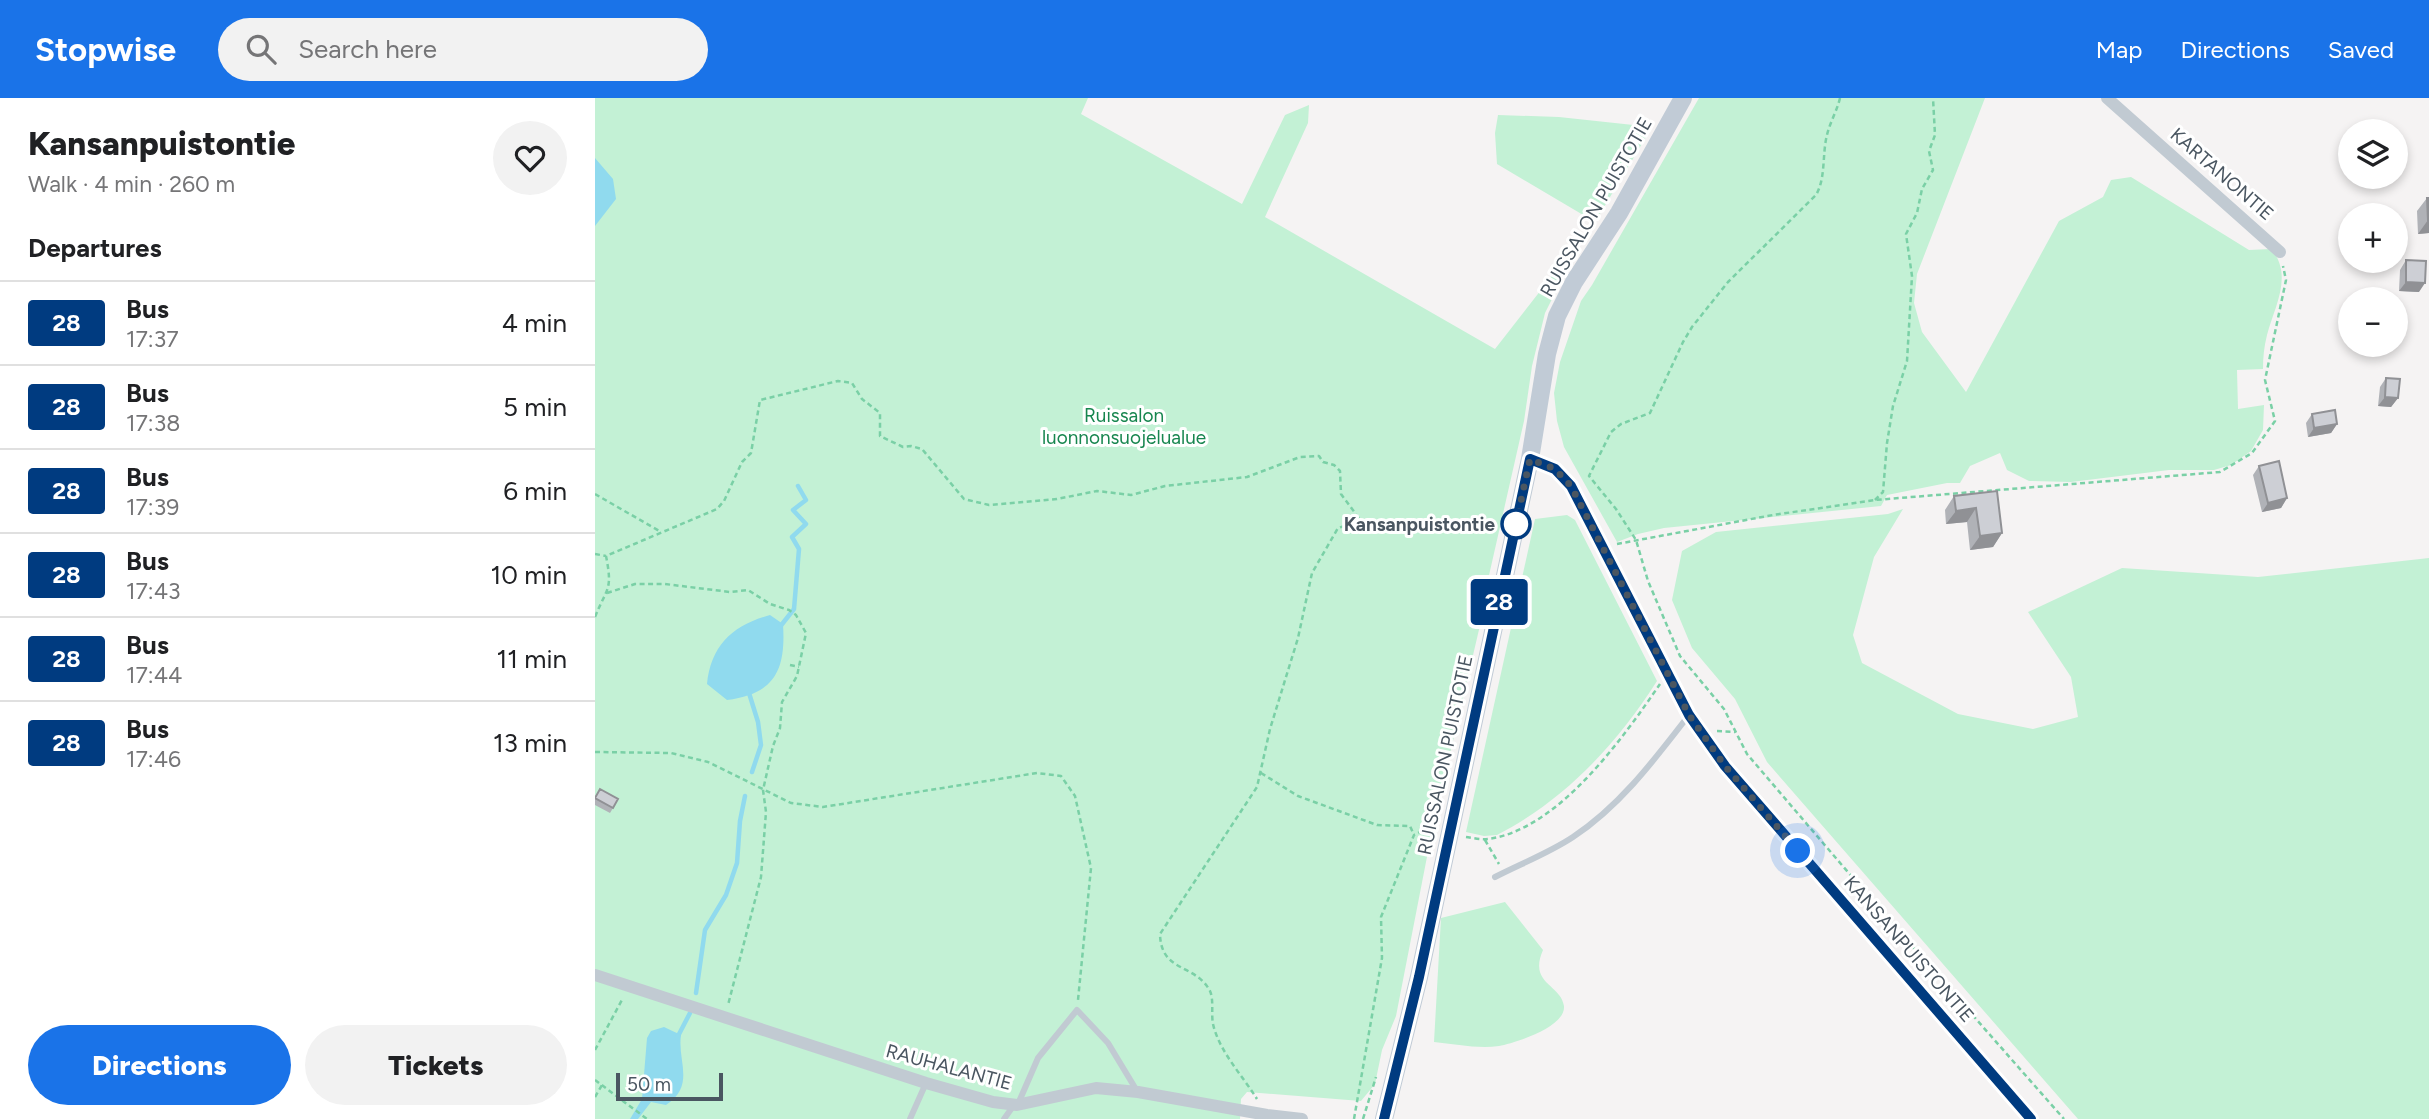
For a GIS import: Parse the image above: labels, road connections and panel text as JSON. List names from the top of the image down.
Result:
{
  "streets": {
    "street": [
      "KARTANONTIE",
      "RUISSALON PUISTOTIE",
      "KANSANPUISTONTIE",
      "RAUHALANTIE"
    ]
  },
  "crossings": [
    ["RUISSALON PUISTOTIE", "KANSANPUISTONTIE"]
  ],
  "parks": ["Ruissalon luonnonsuojelualue"],
  "places": ["Kansanpuistontie"],
  "lines": ["bus line 28"],
  "scale_bar": "50 m",
  "page": {
    "header": "Stopwise",
    "search": "Search here",
    "nav": ["Map", "Directions", "Saved"],
    "heading": [
      ["Kansanpuistontie", "Walk · 4 min · 260 m"],
      "Departures"
    ],
    "on_map": "28",
    "map_buttons": ["+", "−"],
    "list": [
      {
        "mark": "28",
        "name": "Bus",
        "note": "17:37",
        "value": "4 min"
      },
      {
        "mark": "28",
        "name": "Bus",
        "note": "17:38",
        "value": "5 min"
      },
      {
        "mark": "28",
        "name": "Bus",
        "note": "17:39",
        "value": "6 min"
      },
      {
        "mark": "28",
        "name": "Bus",
        "note": "17:43",
        "value": "10 min"
      },
      {
        "mark": "28",
        "name": "Bus",
        "note": "17:44",
        "value": "11 min"
      },
      {
        "mark": "28",
        "name": "Bus",
        "note": "17:46",
        "value": "13 min"
      }
    ],
    "buttons": ["Directions", "Tickets"],
    "scale": "50 m"
  }
}
